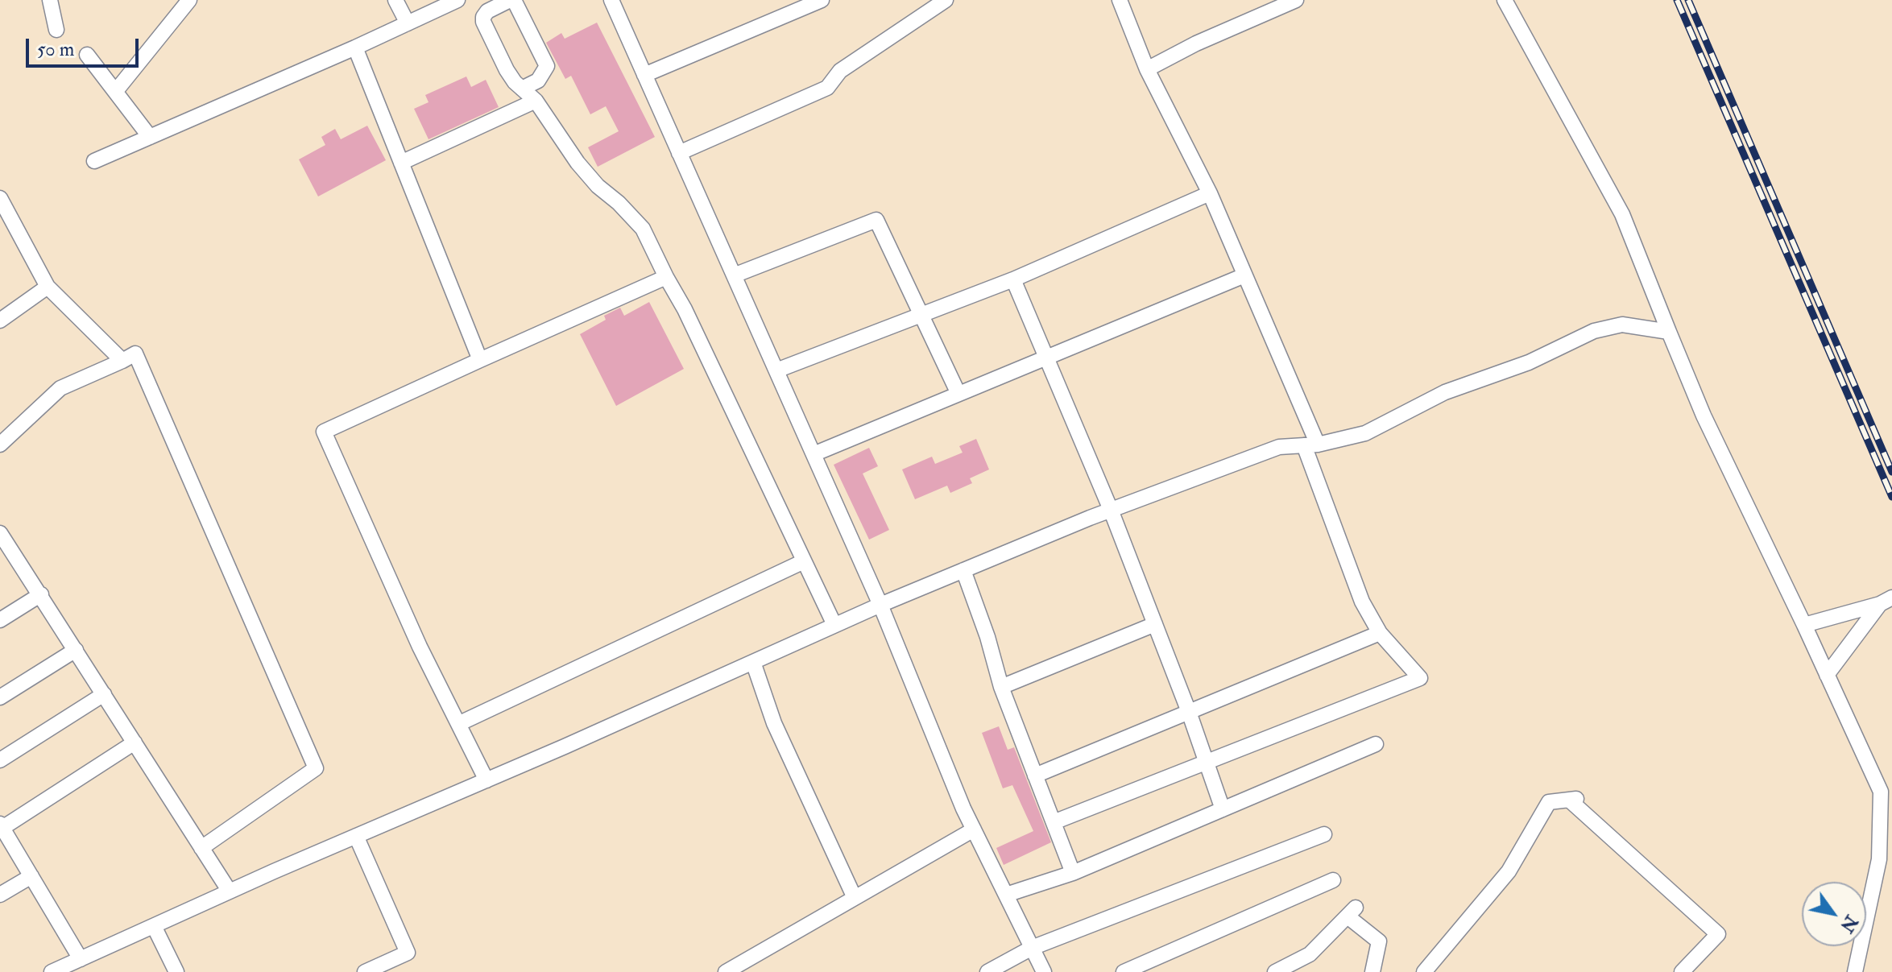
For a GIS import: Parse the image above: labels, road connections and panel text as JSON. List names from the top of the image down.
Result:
{
  "scale_bar": "50 m",
  "north": "bottom right"
}
